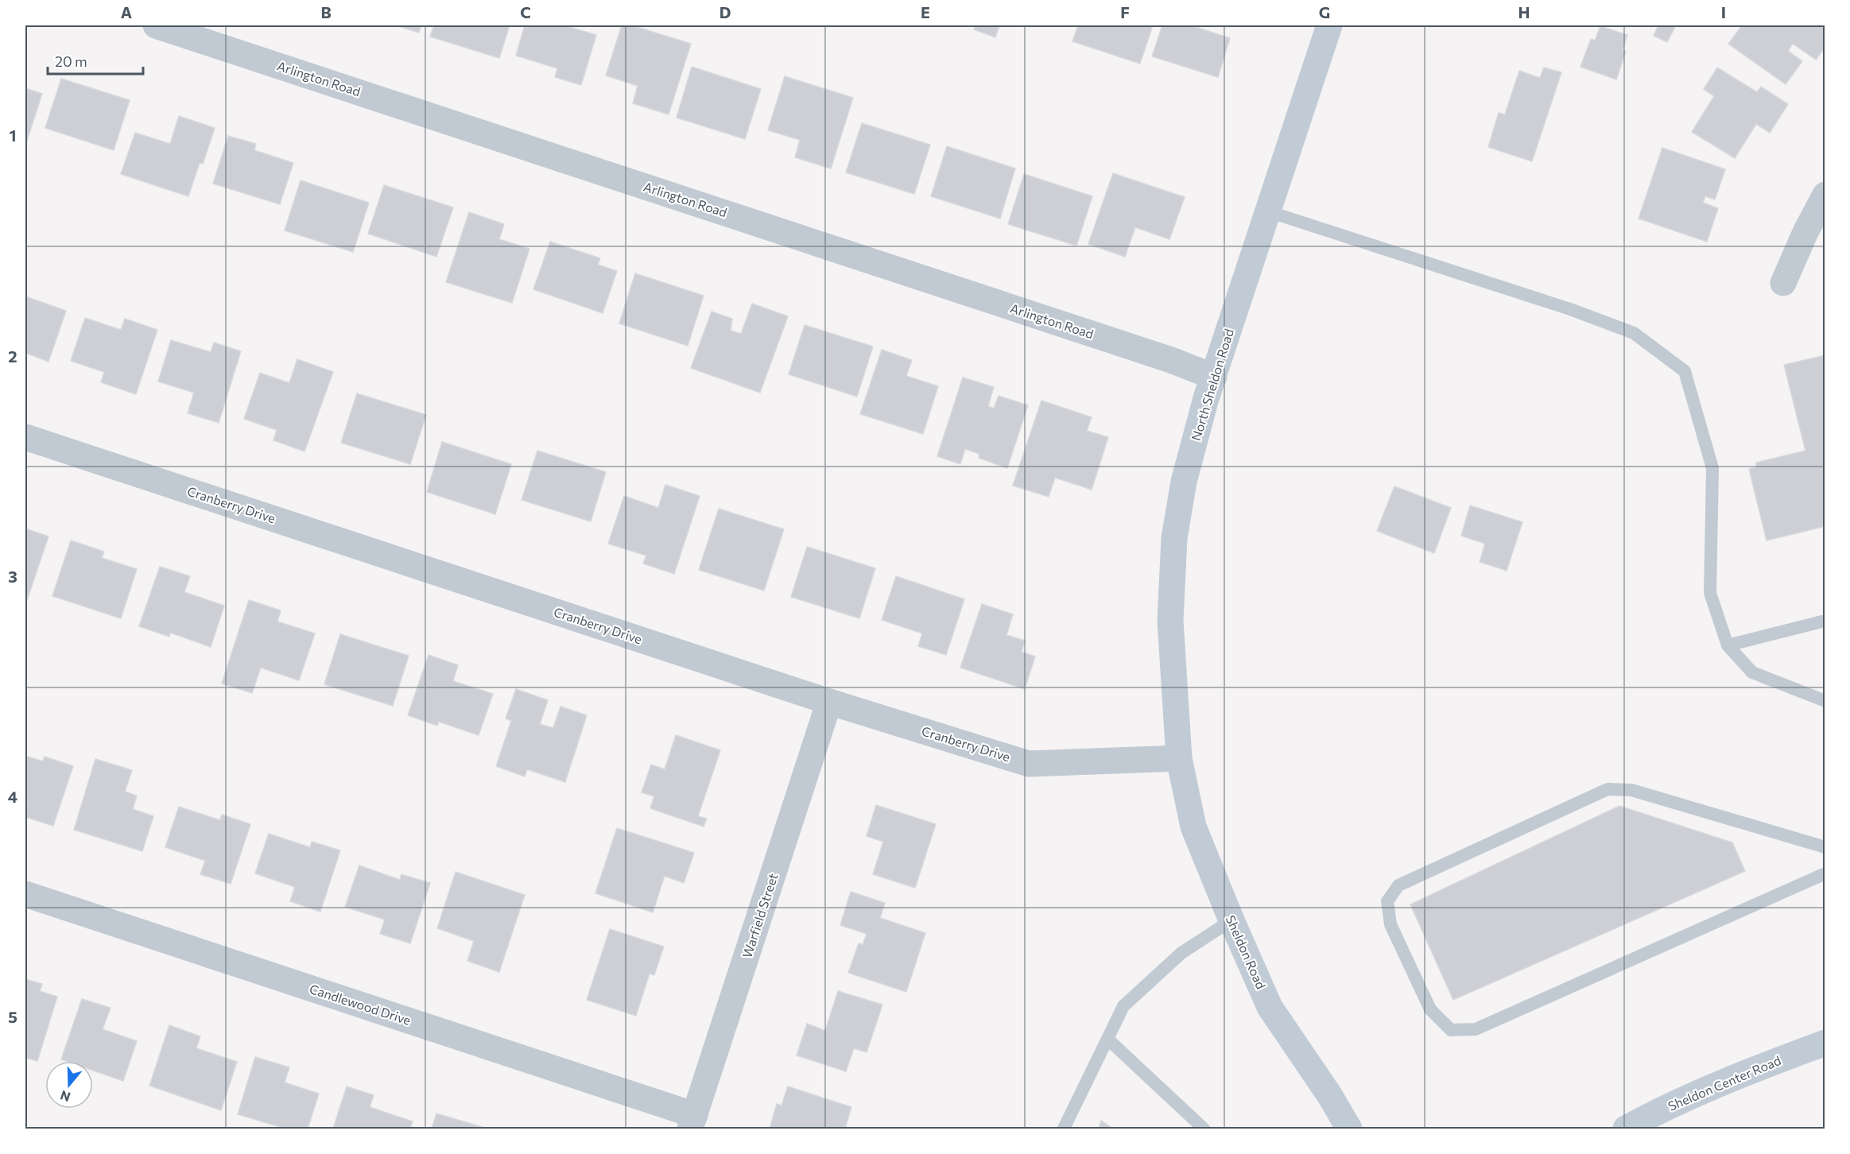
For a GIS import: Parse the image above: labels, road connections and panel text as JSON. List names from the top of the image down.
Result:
{
  "streets": {
    "street": [
      "Arlington Road",
      "North Sheldon Road",
      "Cranberry Drive",
      "Warfield Street",
      "Sheldon Road",
      "Candlewood Drive",
      "Sheldon Center Road"
    ]
  },
  "crossings": [
    ["Arlington Road", "North Sheldon Road"],
    ["North Sheldon Road", "Cranberry Drive"],
    ["North Sheldon Road", "Sheldon Road"],
    ["Cranberry Drive", "Warfield Street"],
    ["Cranberry Drive", "Sheldon Road"],
    ["Warfield Street", "Candlewood Drive"]
  ],
  "scale_bar": "20 m",
  "north": "bottom",
  "grid": {
    "columns": [
      "A",
      "B",
      "C",
      "D",
      "E",
      "F",
      "G",
      "H",
      "I"
    ],
    "rows": [
      "1",
      "2",
      "3",
      "4",
      "5"
    ]
  }
}
